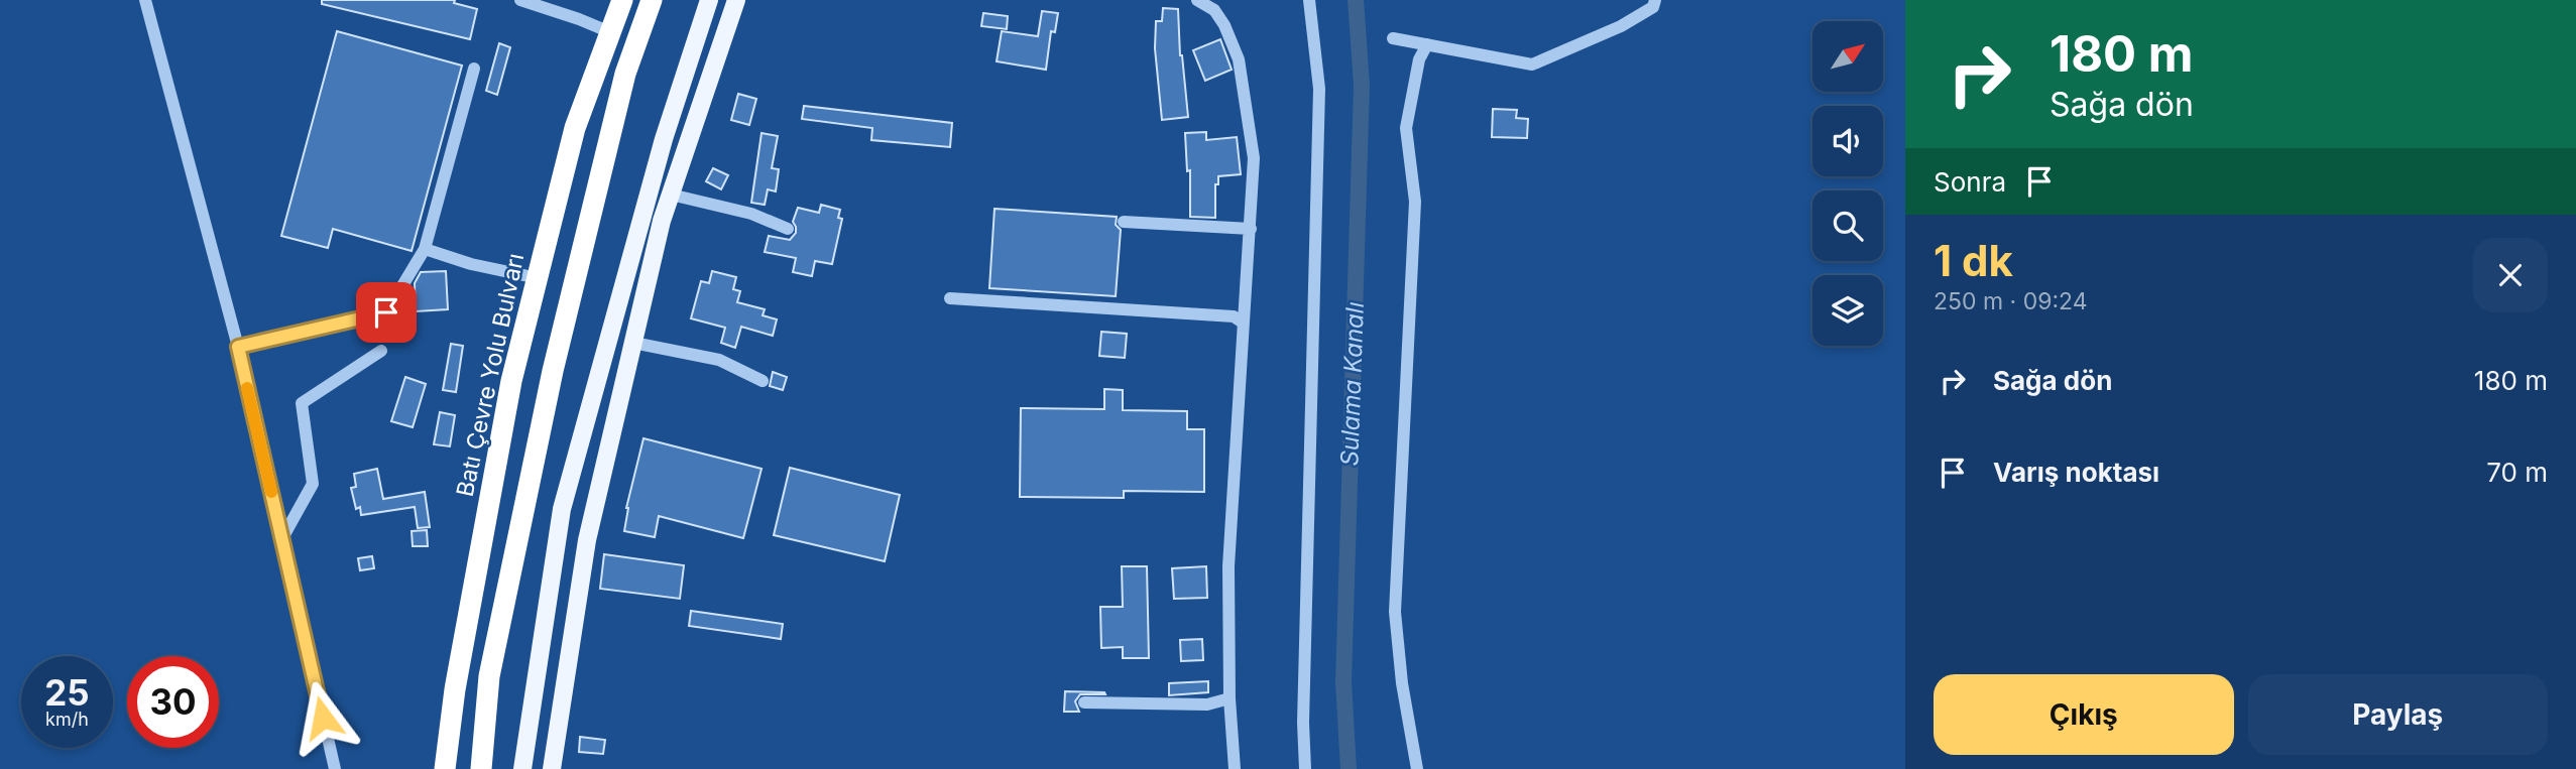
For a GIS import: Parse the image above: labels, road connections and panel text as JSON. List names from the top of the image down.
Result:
{
  "streets": {
    "highway": ["Batı Çevre Yolu Bulvarı"]
  },
  "water": ["Sulama Kanalı"],
  "north": "top right",
  "page": {
    "turn": ["180 m", "Sağa dön"],
    "then": "Sonra",
    "heading": ["1 dk", "250 m · 09:24"],
    "list": [
      {
        "name": "Sağa dön",
        "value": "180 m"
      },
      {
        "name": "Varış noktası",
        "value": "70 m"
      }
    ],
    "speed": "25 km/h",
    "limit": "30",
    "buttons": ["Çıkış", "Paylaş"]
  }
}
